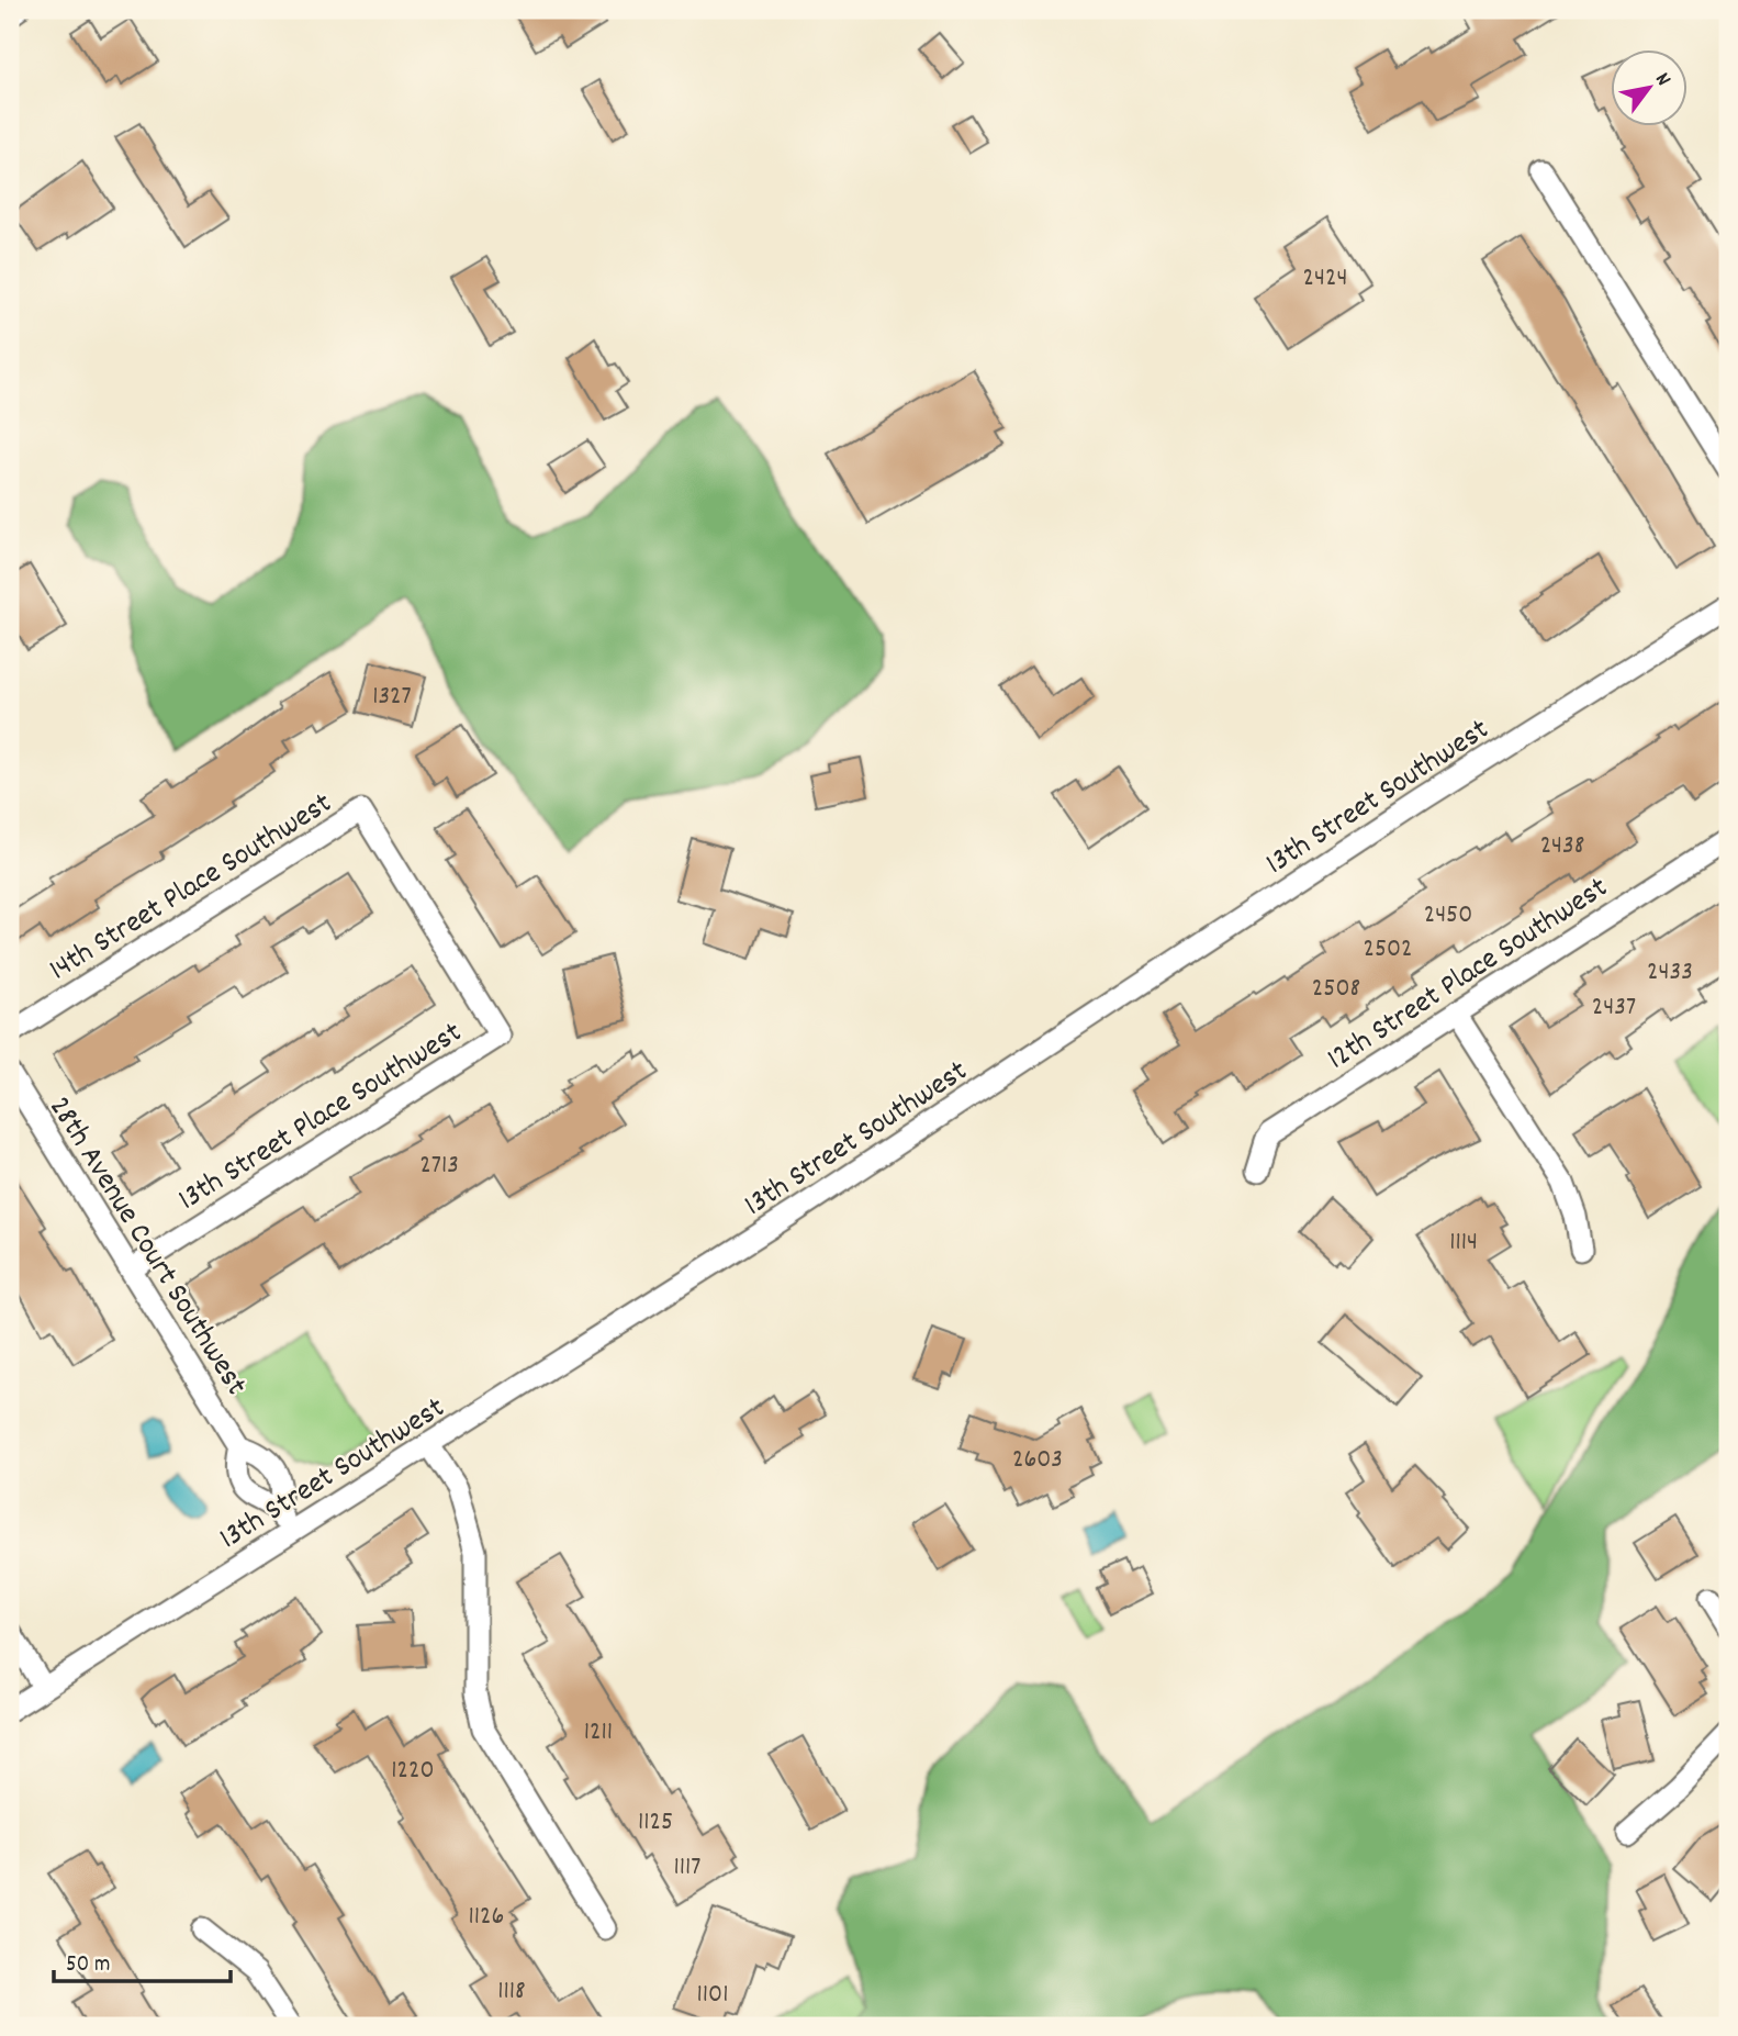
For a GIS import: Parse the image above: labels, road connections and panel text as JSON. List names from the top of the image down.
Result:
{
  "streets": {
    "street": [
      "13th Street Southwest",
      "14th Street Place Southwest",
      "12th Street Place Southwest",
      "13th Street Place Southwest",
      "28th Avenue Court Southwest"
    ]
  },
  "crossings": [
    ["13th Street Southwest", "28th Avenue Court Southwest"],
    ["14th Street Place Southwest", "13th Street Place Southwest"],
    ["13th Street Place Southwest", "28th Avenue Court Southwest"]
  ],
  "house_numbers": [
    "2424",
    "1327",
    "2438",
    "2450",
    "2502",
    "2433",
    "2508",
    "2437",
    "2713",
    "1114",
    "2603",
    "1211",
    "1220",
    "1125",
    "1117",
    "1126",
    "1118",
    "1101"
  ],
  "scale_bar": "50 m",
  "north": "top right"
}
